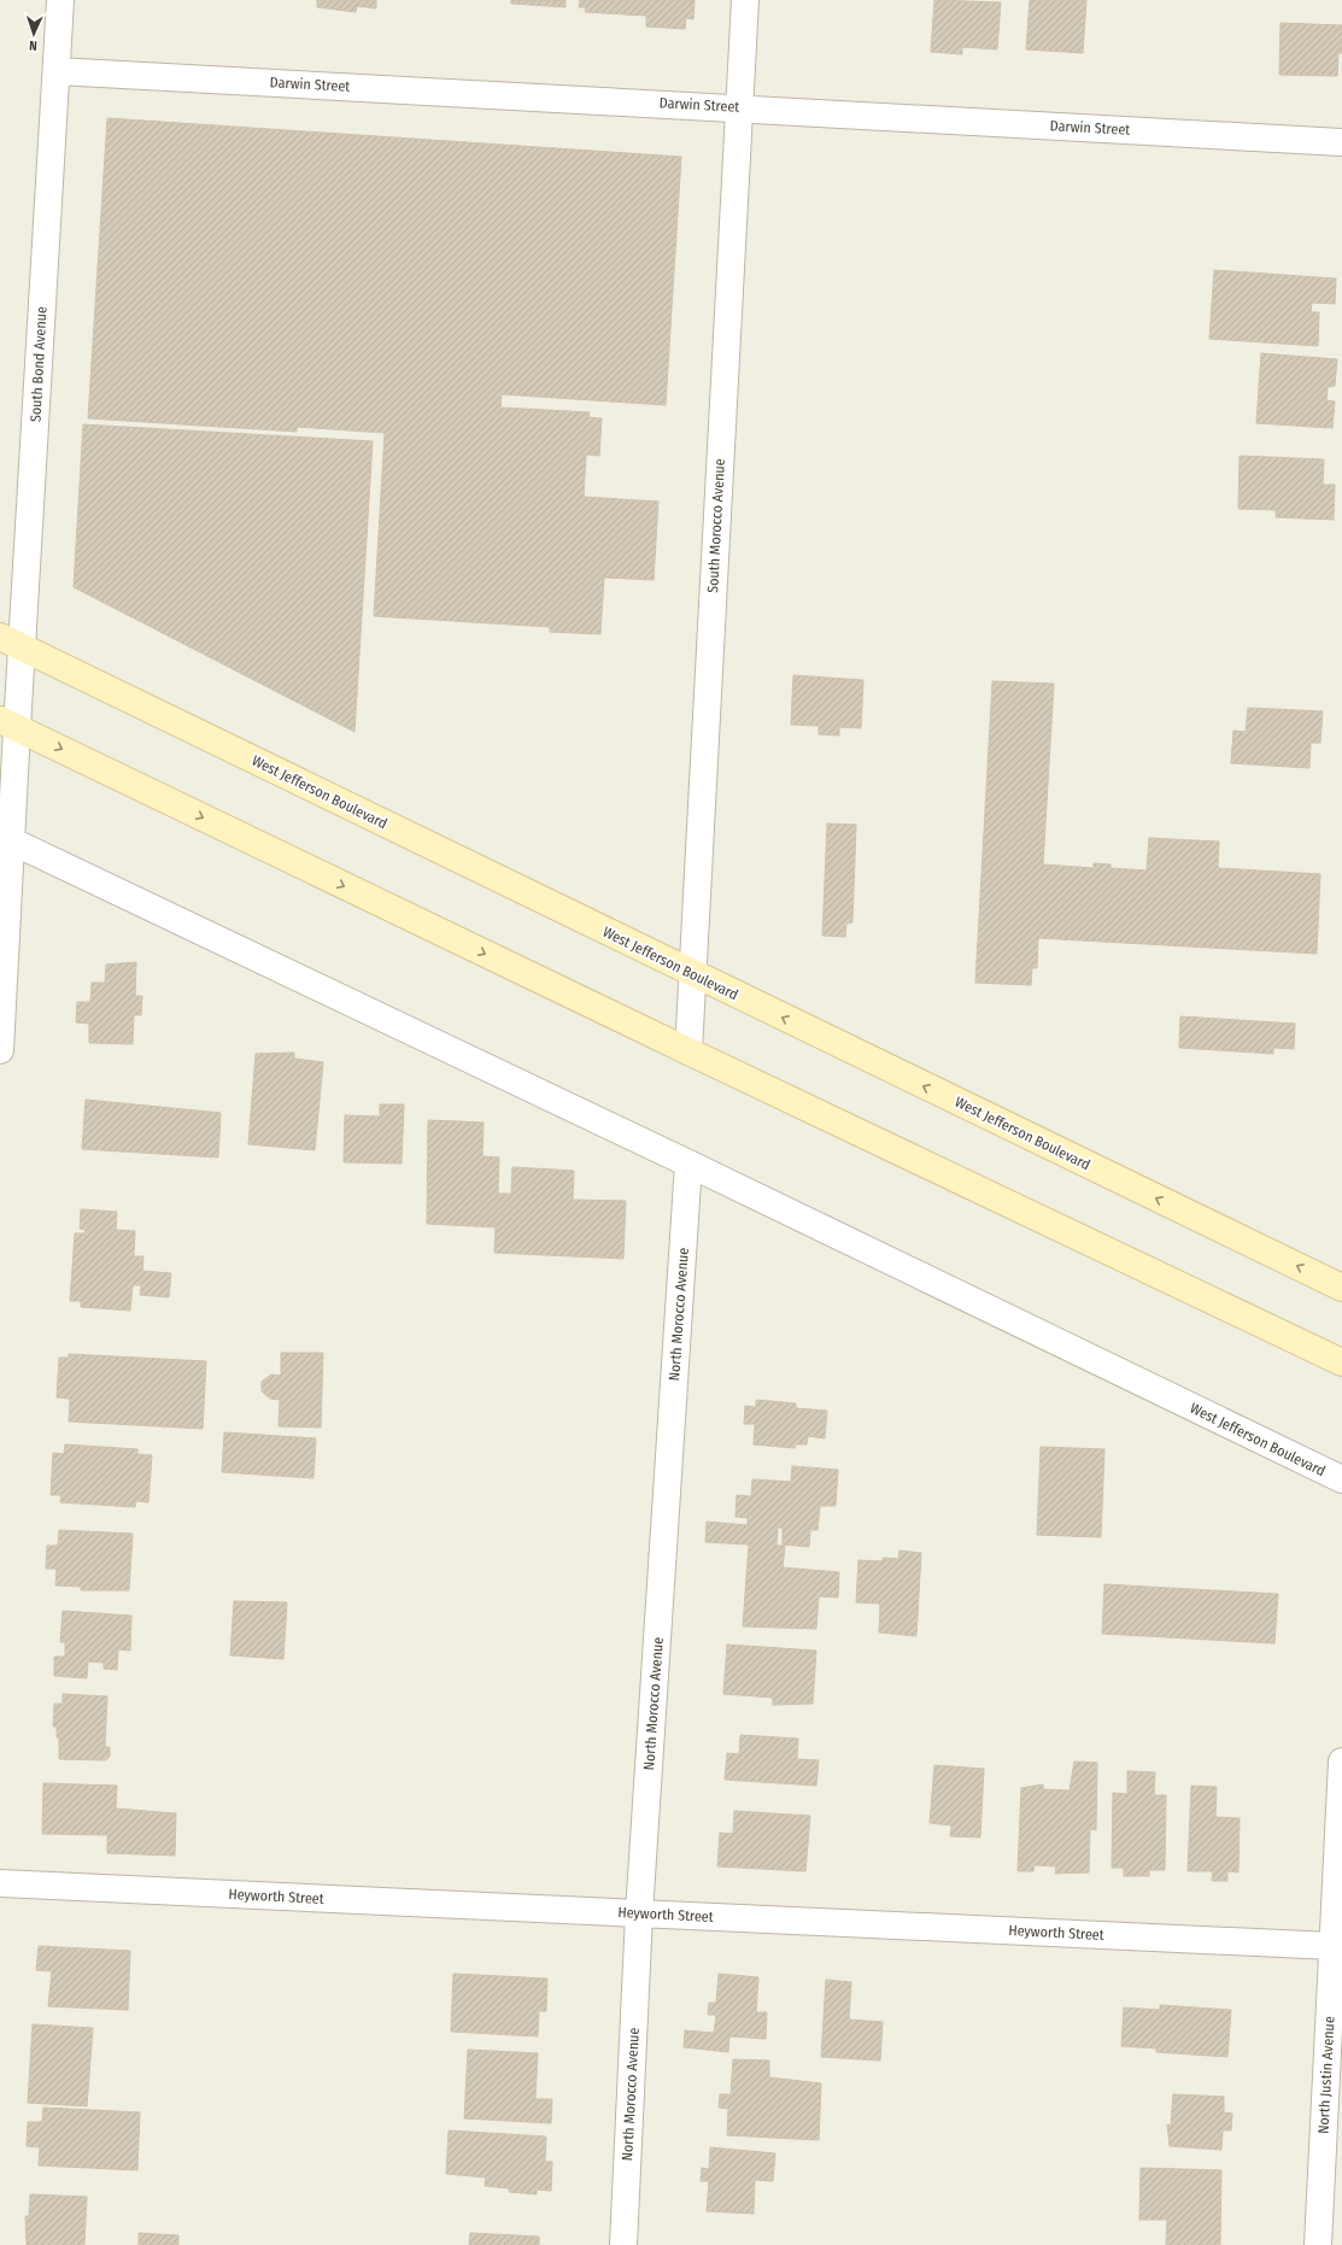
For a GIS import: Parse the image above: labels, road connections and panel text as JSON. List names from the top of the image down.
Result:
{
  "streets": {
    "main road": ["West Jefferson Boulevard"],
    "street": [
      "Darwin Street",
      "South Bond Avenue",
      "South Morocco Avenue",
      "North Morocco Avenue",
      "Heyworth Street",
      "North Justin Avenue"
    ]
  },
  "crossings": [
    ["Darwin Street", "South Bond Avenue"],
    ["Darwin Street", "South Morocco Avenue"],
    ["South Bond Avenue", "West Jefferson Boulevard"],
    ["South Morocco Avenue", "West Jefferson Boulevard"],
    ["West Jefferson Boulevard", "North Morocco Avenue"],
    ["North Morocco Avenue", "Heyworth Street"],
    ["Heyworth Street", "North Justin Avenue"]
  ],
  "north": "bottom"
}
